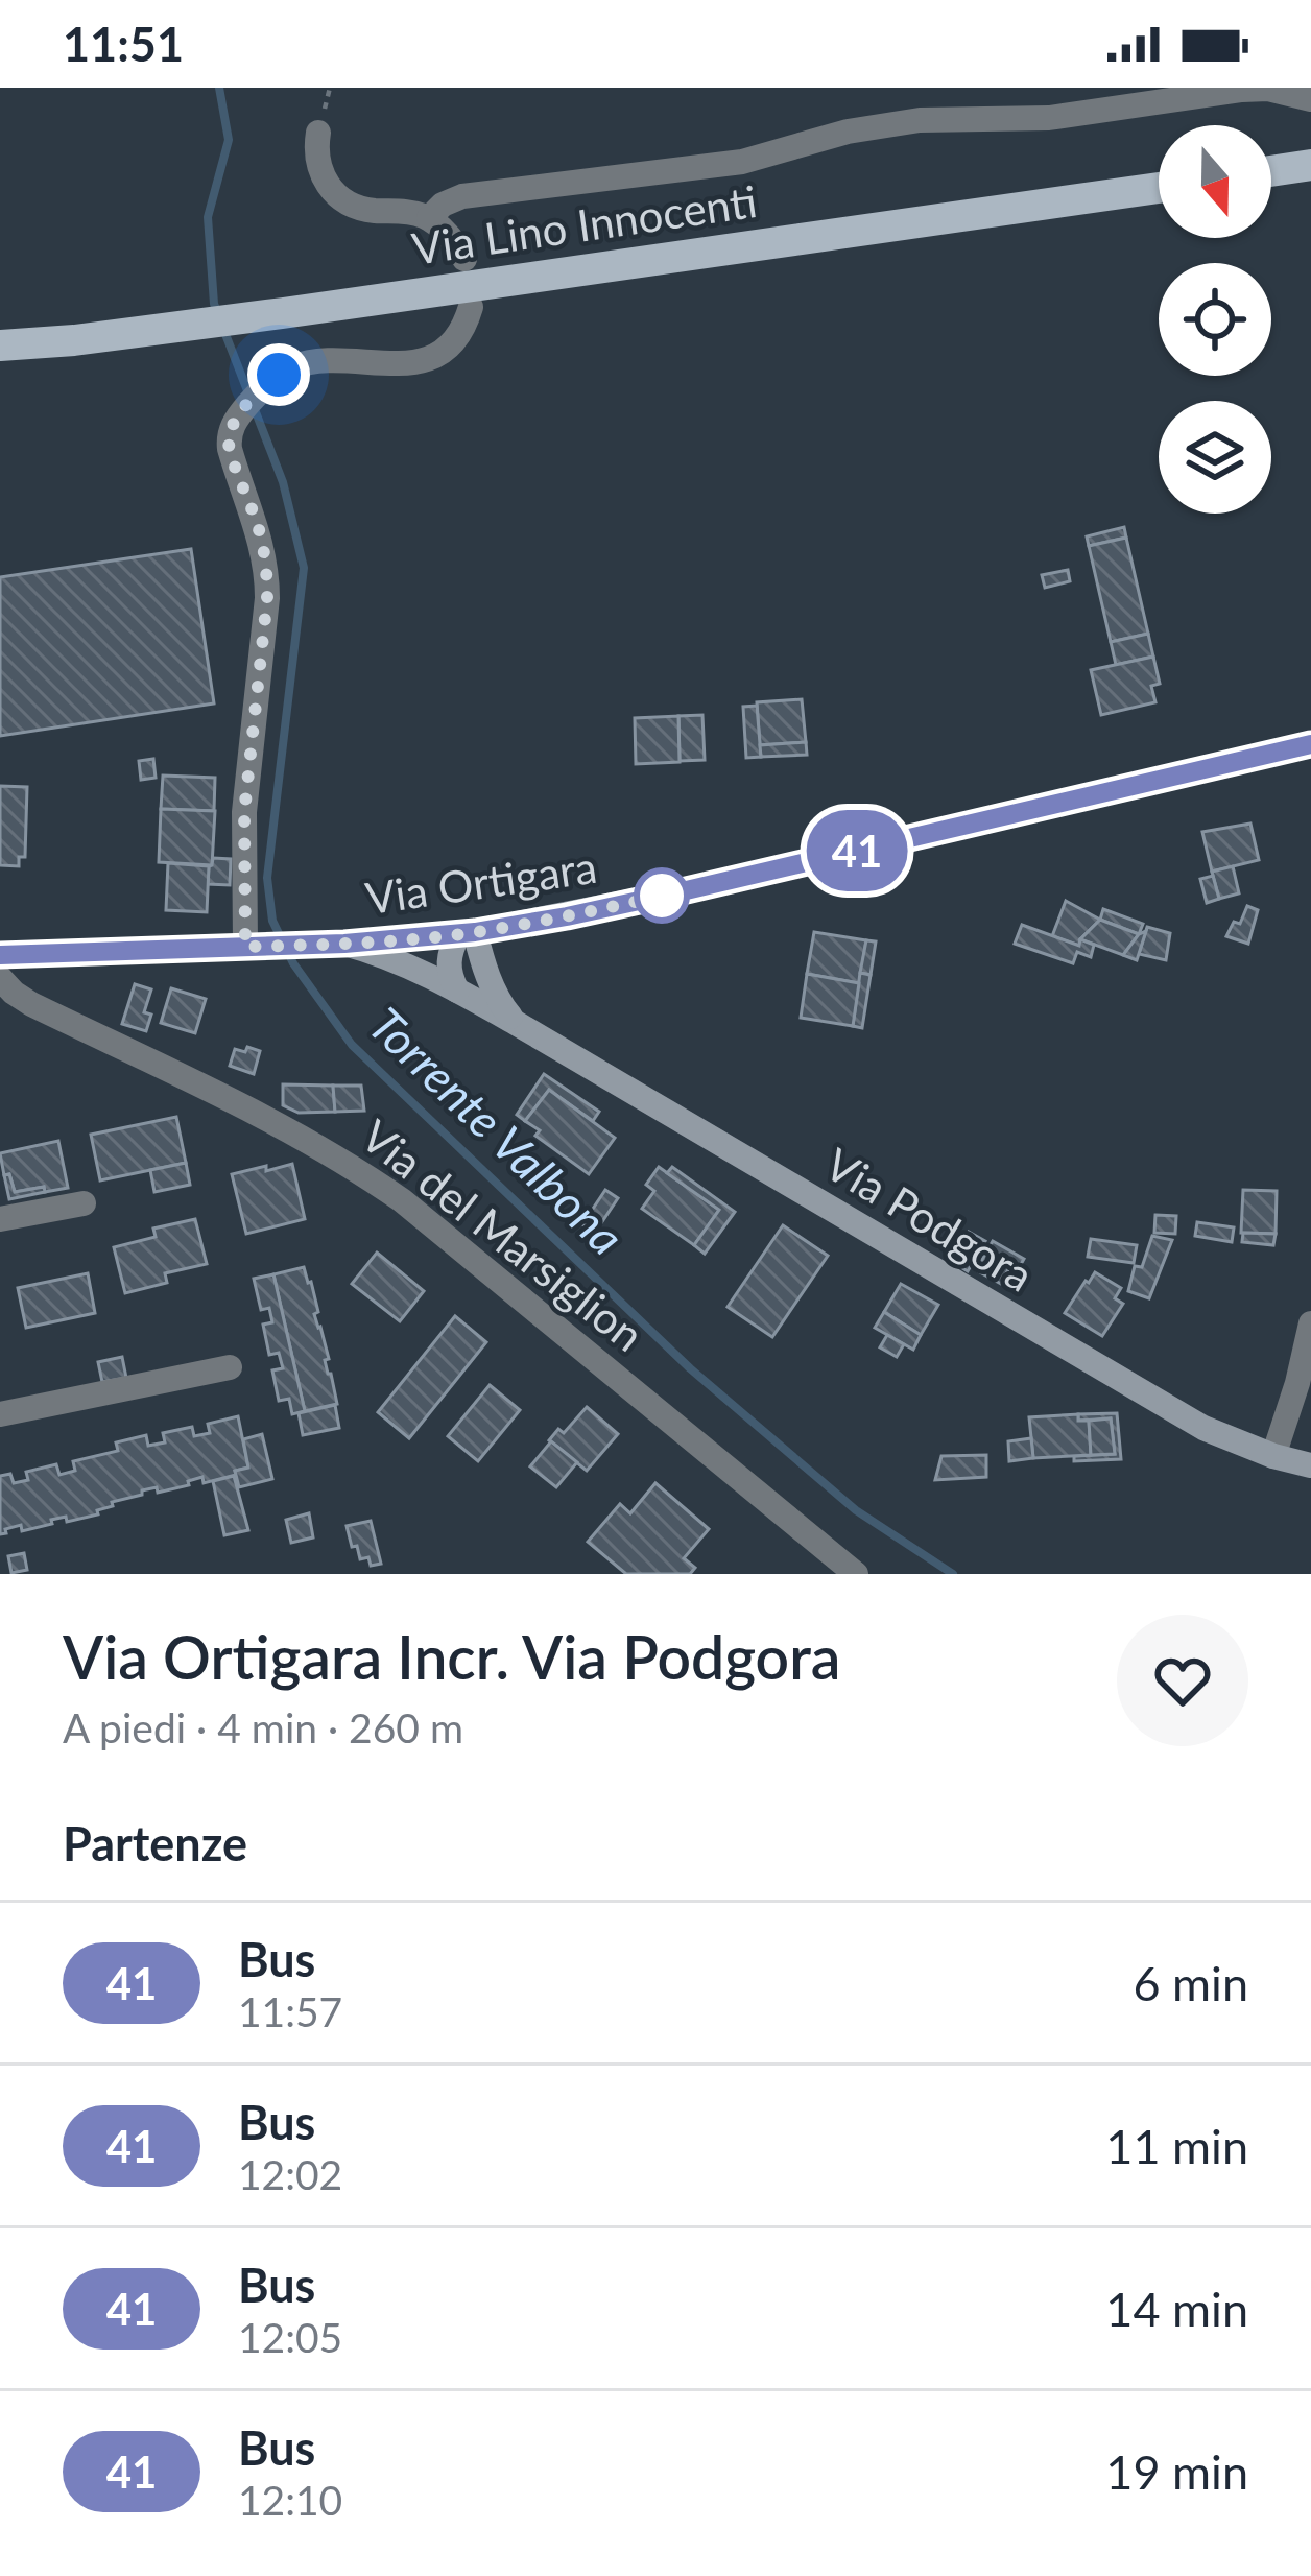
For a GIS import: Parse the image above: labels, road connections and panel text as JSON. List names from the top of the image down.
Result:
{
  "streets": {
    "main road": ["Via Lino Innocenti", "Via Ortigara", "Via Podgora"],
    "street": ["Via del Marsiglion"]
  },
  "crossings": [
    ["Via Ortigara", "Via Podgora"]
  ],
  "water": ["Torrente Valbona"],
  "lines": ["bus line 41"],
  "north": "bottom",
  "page": {
    "status": "11:51",
    "on_map": "41",
    "heading": [
      ["Via Ortigara Incr. Via Podgora", "A piedi · 4 min · 260 m"],
      "Partenze"
    ],
    "list": [
      {
        "mark": "41",
        "name": "Bus",
        "note": "11:57",
        "value": "6 min"
      },
      {
        "mark": "41",
        "name": "Bus",
        "note": "12:02",
        "value": "11 min"
      },
      {
        "mark": "41",
        "name": "Bus",
        "note": "12:05",
        "value": "14 min"
      },
      {
        "mark": "41",
        "name": "Bus",
        "note": "12:10",
        "value": "19 min"
      }
    ]
  }
}
